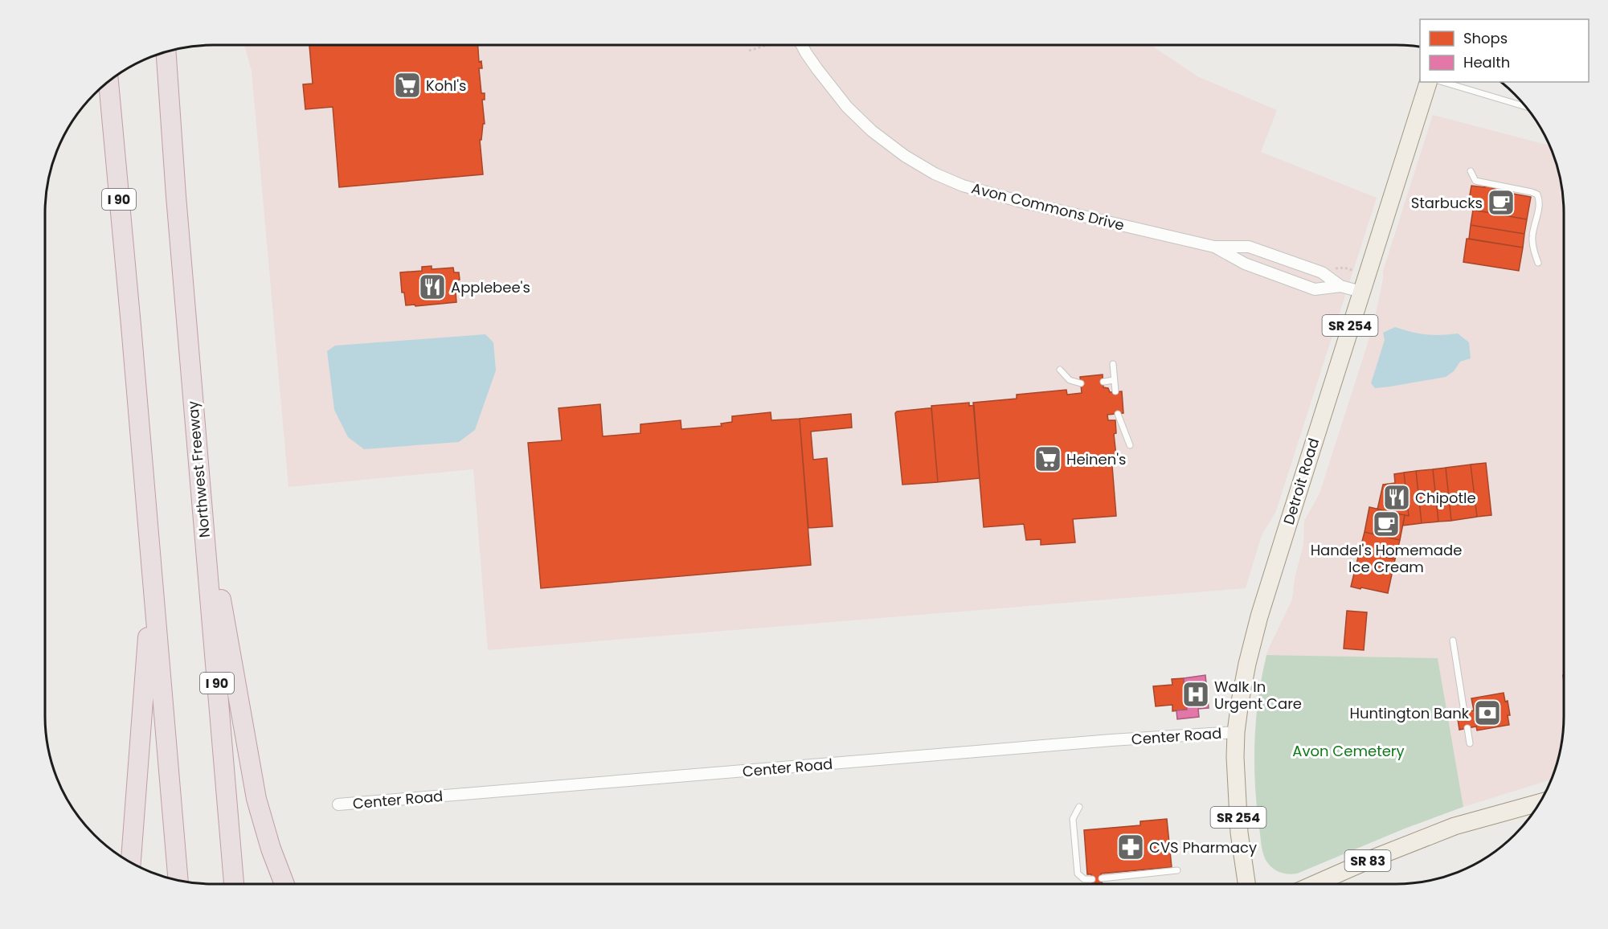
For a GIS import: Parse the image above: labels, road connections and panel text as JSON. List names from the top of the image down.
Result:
{
  "streets": {
    "highway": ["I 90", "Northwest Freeway"],
    "main road": ["SR 254", "Detroit Road", "SR 83"],
    "street": ["Avon Commons Drive", "Center Road"]
  },
  "crossings": [
    ["Avon Commons Drive", "Detroit Road"],
    ["Detroit Road", "Center Road"]
  ],
  "parks": ["Avon Cemetery"],
  "places": {
    "supermarket": ["Kohl's", "Heinen's"],
    "cafe": ["Starbucks", "Handel's Homemade Ice Cream"],
    "restaurant": ["Applebee's", "Chipotle"],
    "hospital": ["Walk In Urgent Care"],
    "bank": ["Huntington Bank"],
    "pharmacy": ["CVS Pharmacy"]
  },
  "legend": ["Shops", "Health"]
}
